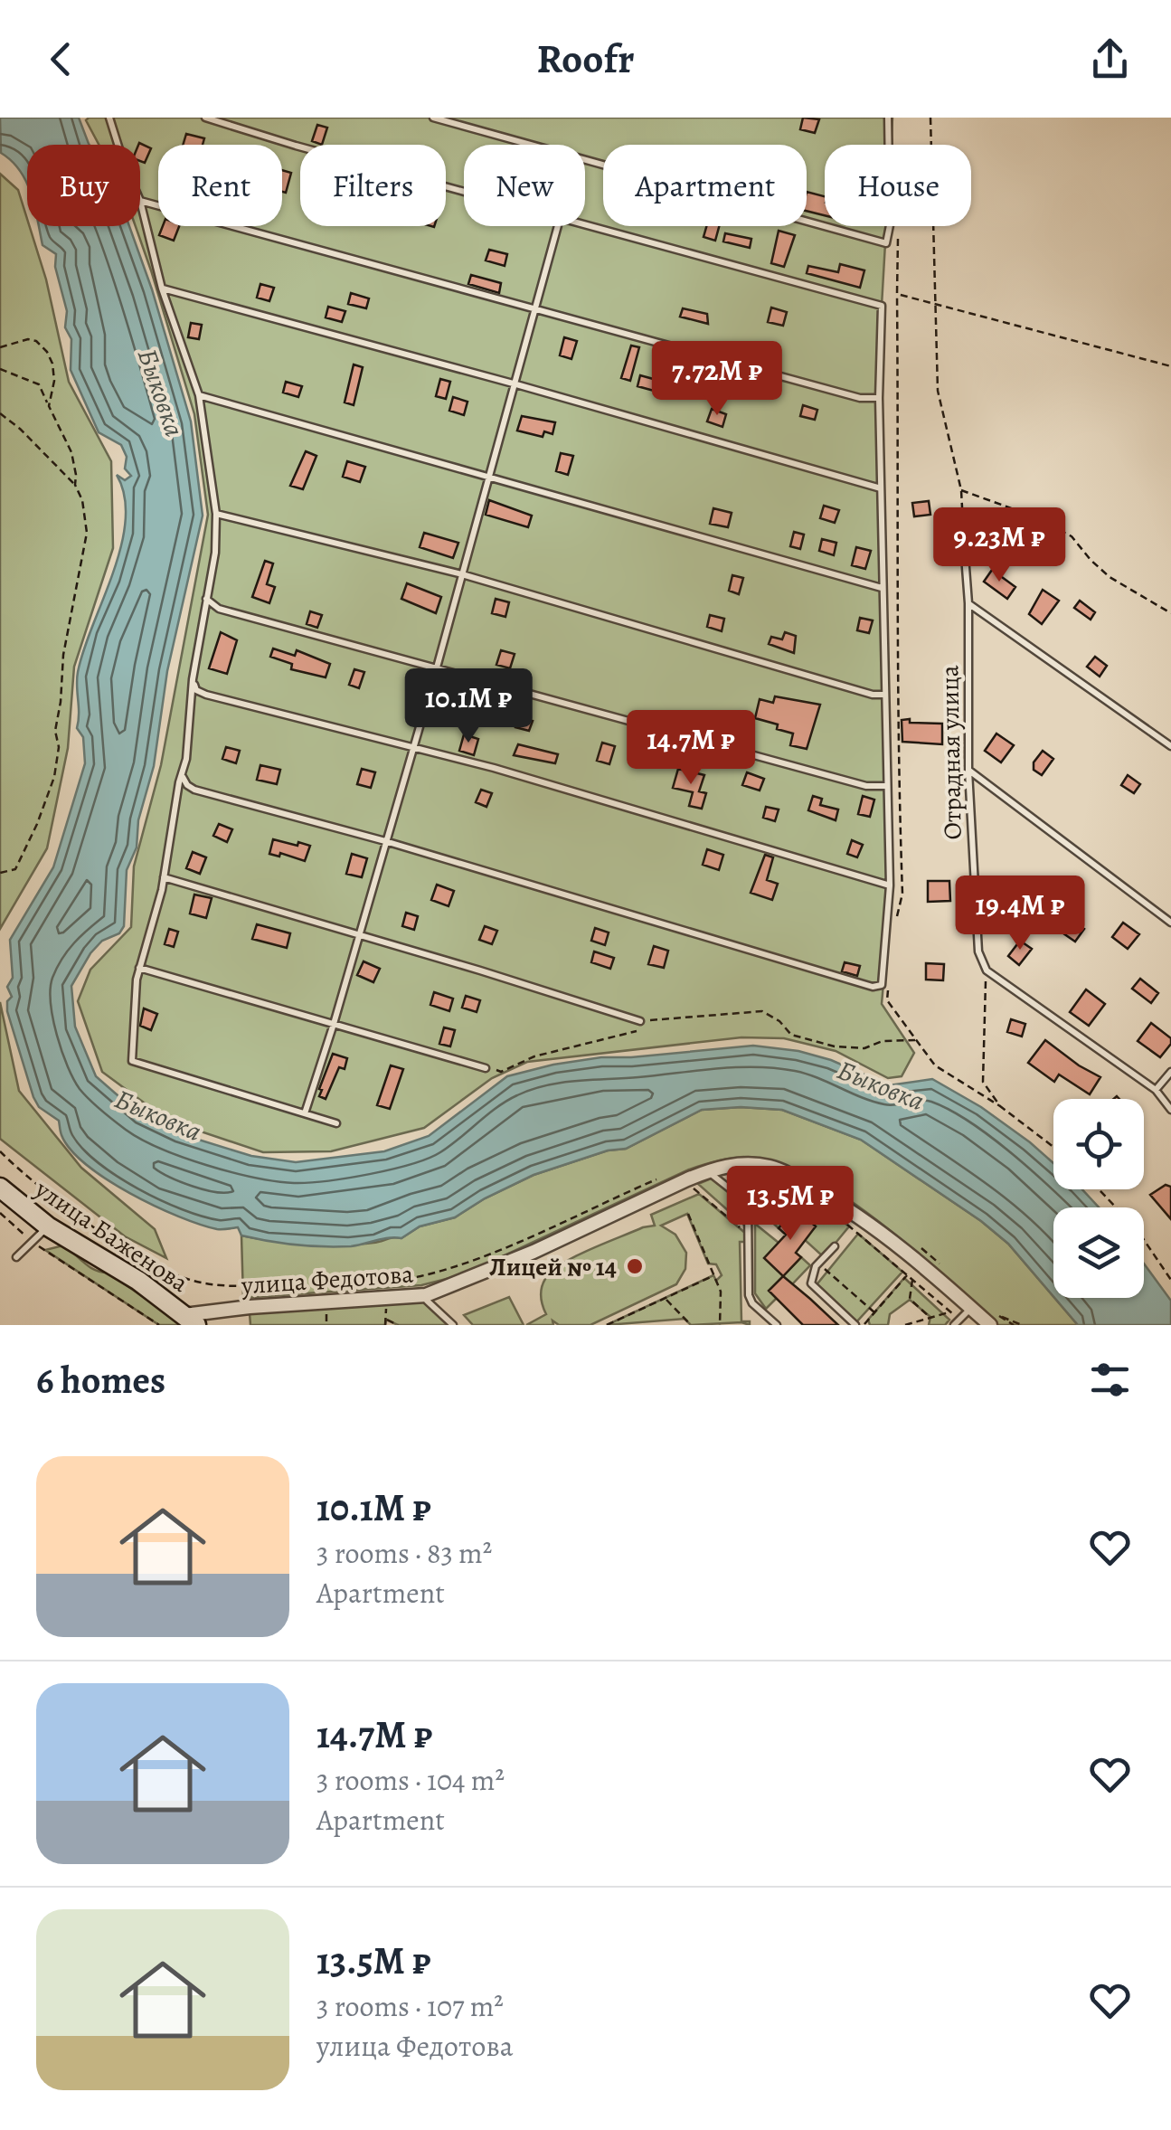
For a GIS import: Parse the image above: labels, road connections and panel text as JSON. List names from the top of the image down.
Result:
{
  "streets": {
    "street": ["улица Баженова", "улица Федотова"],
    "lane": ["Отрадная улица"]
  },
  "crossings": [
    ["улица Баженова", "улица Федотова"]
  ],
  "water": ["Быковка"],
  "places": ["Лицей № 14"],
  "page": {
    "header": "Roofr",
    "chip": [
      "Buy",
      "Rent",
      "Filters",
      "New",
      "Apartment",
      "House"
    ],
    "price": [
      "7.72M ₽",
      "9.23M ₽",
      "10.1M ₽",
      "14.7M ₽",
      "19.4M ₽",
      "13.5M ₽"
    ],
    "heading": "6 homes",
    "list": [
      {
        "name": "10.1M ₽",
        "note": "3 rooms · 83 m² · Apartment"
      },
      {
        "name": "14.7M ₽",
        "note": "3 rooms · 104 m² · Apartment"
      },
      {
        "name": "13.5M ₽",
        "note": "3 rooms · 107 m² · улица Федотова"
      }
    ]
  }
}
